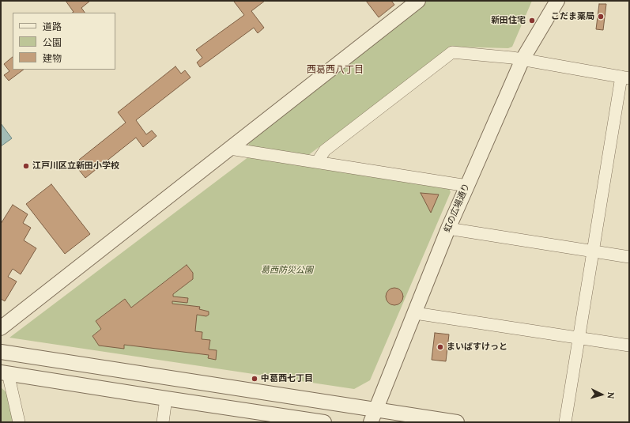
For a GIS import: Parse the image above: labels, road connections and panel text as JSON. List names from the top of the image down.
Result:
{
  "streets": {
    "street": ["虹の広場通り"]
  },
  "districts": ["西葛西八丁目"],
  "parks": ["葛西防災公園"],
  "places": [
    "こだま薬局",
    "新田住宅",
    "江戸川区立新田小学校",
    "まいばすけっと",
    "中葛西七丁目"
  ],
  "legend": ["道路", "公園", "建物"],
  "north": "right"
}
